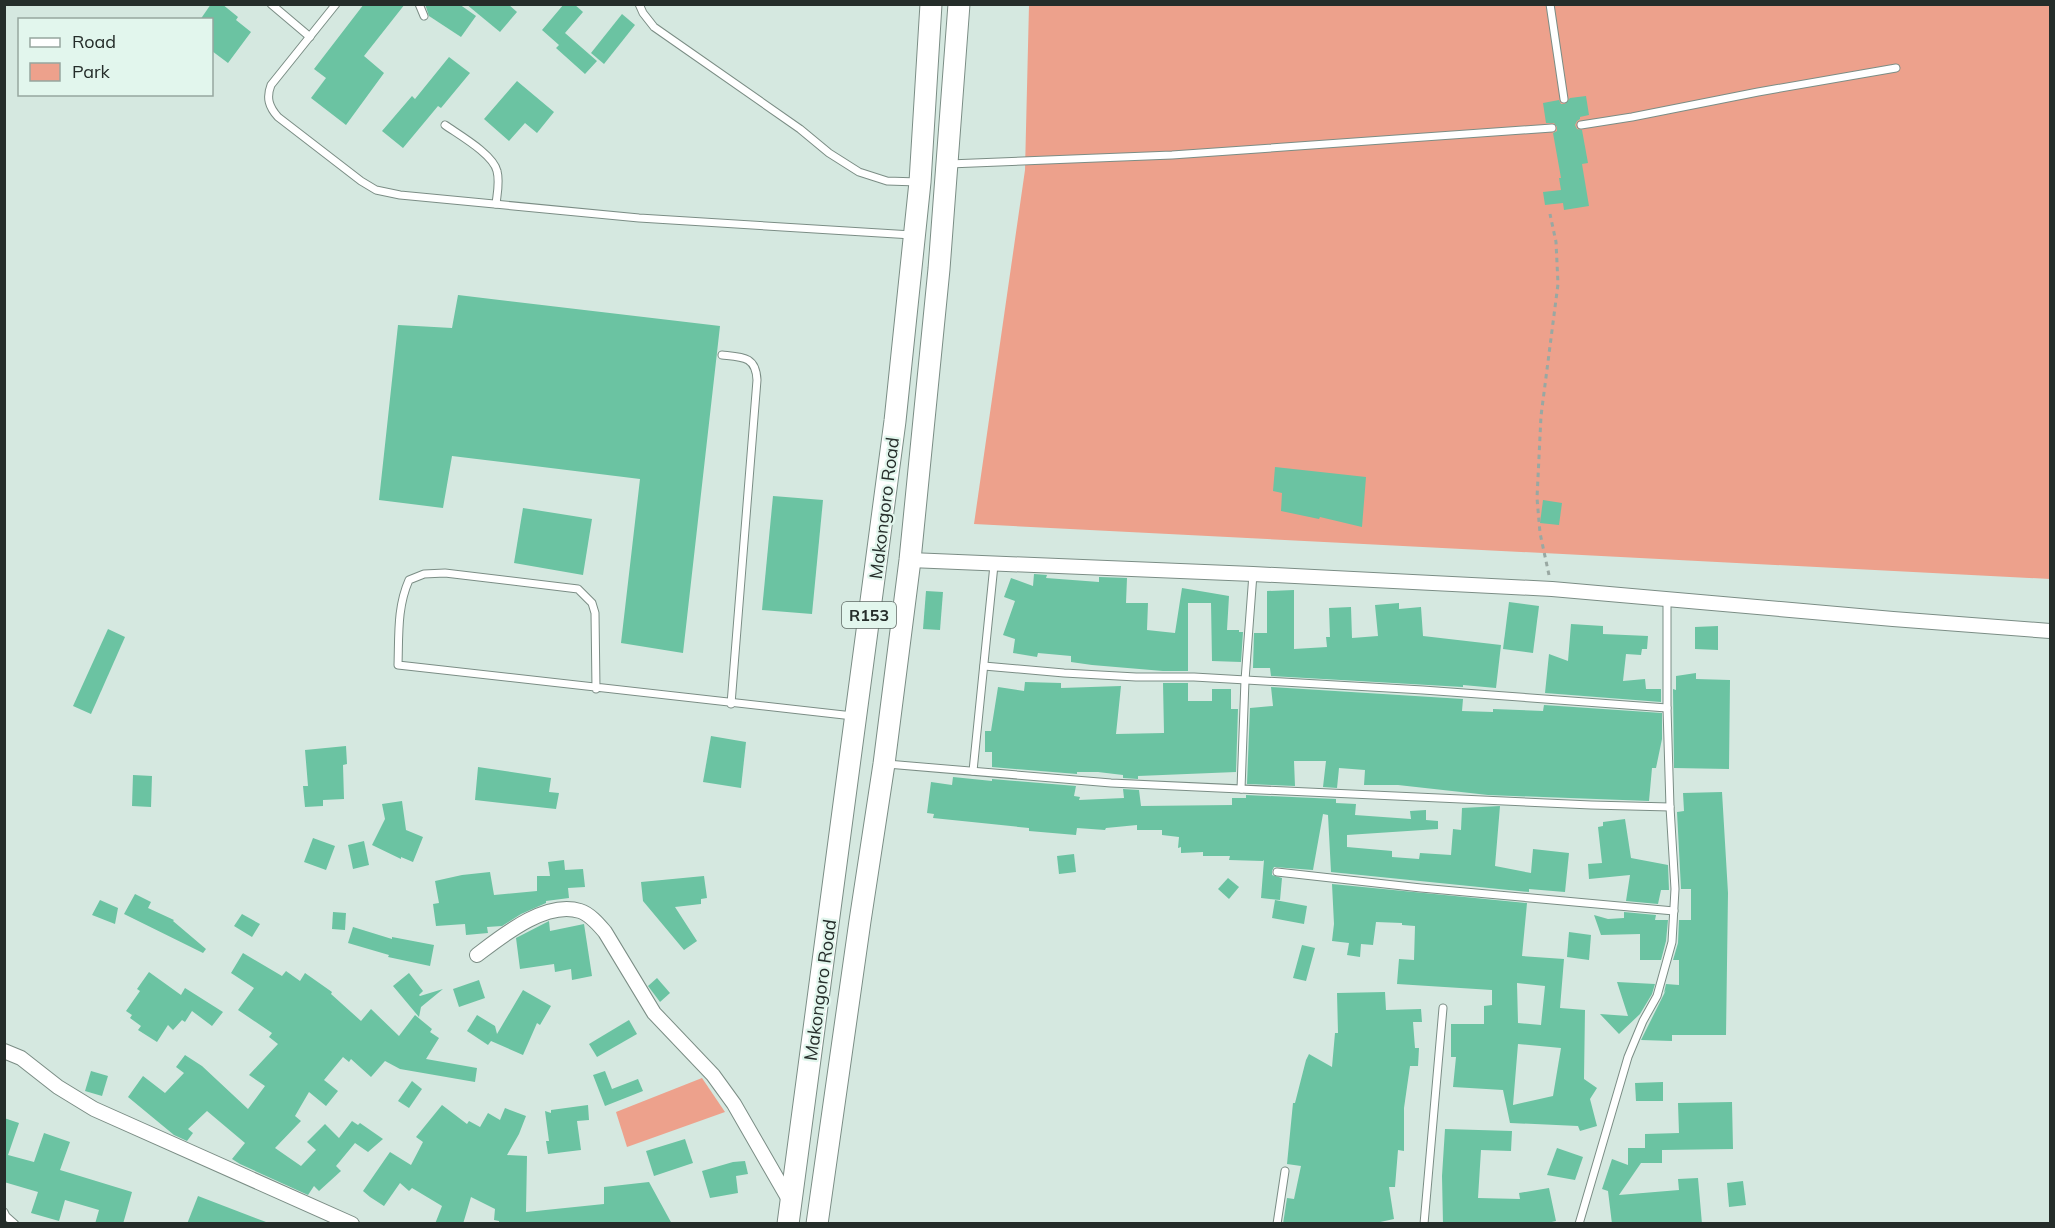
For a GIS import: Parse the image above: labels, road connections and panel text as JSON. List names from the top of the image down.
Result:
{
  "streets": {
    "main road": ["Makongoro Road", "R153"]
  },
  "legend": ["Road", "Park"]
}
